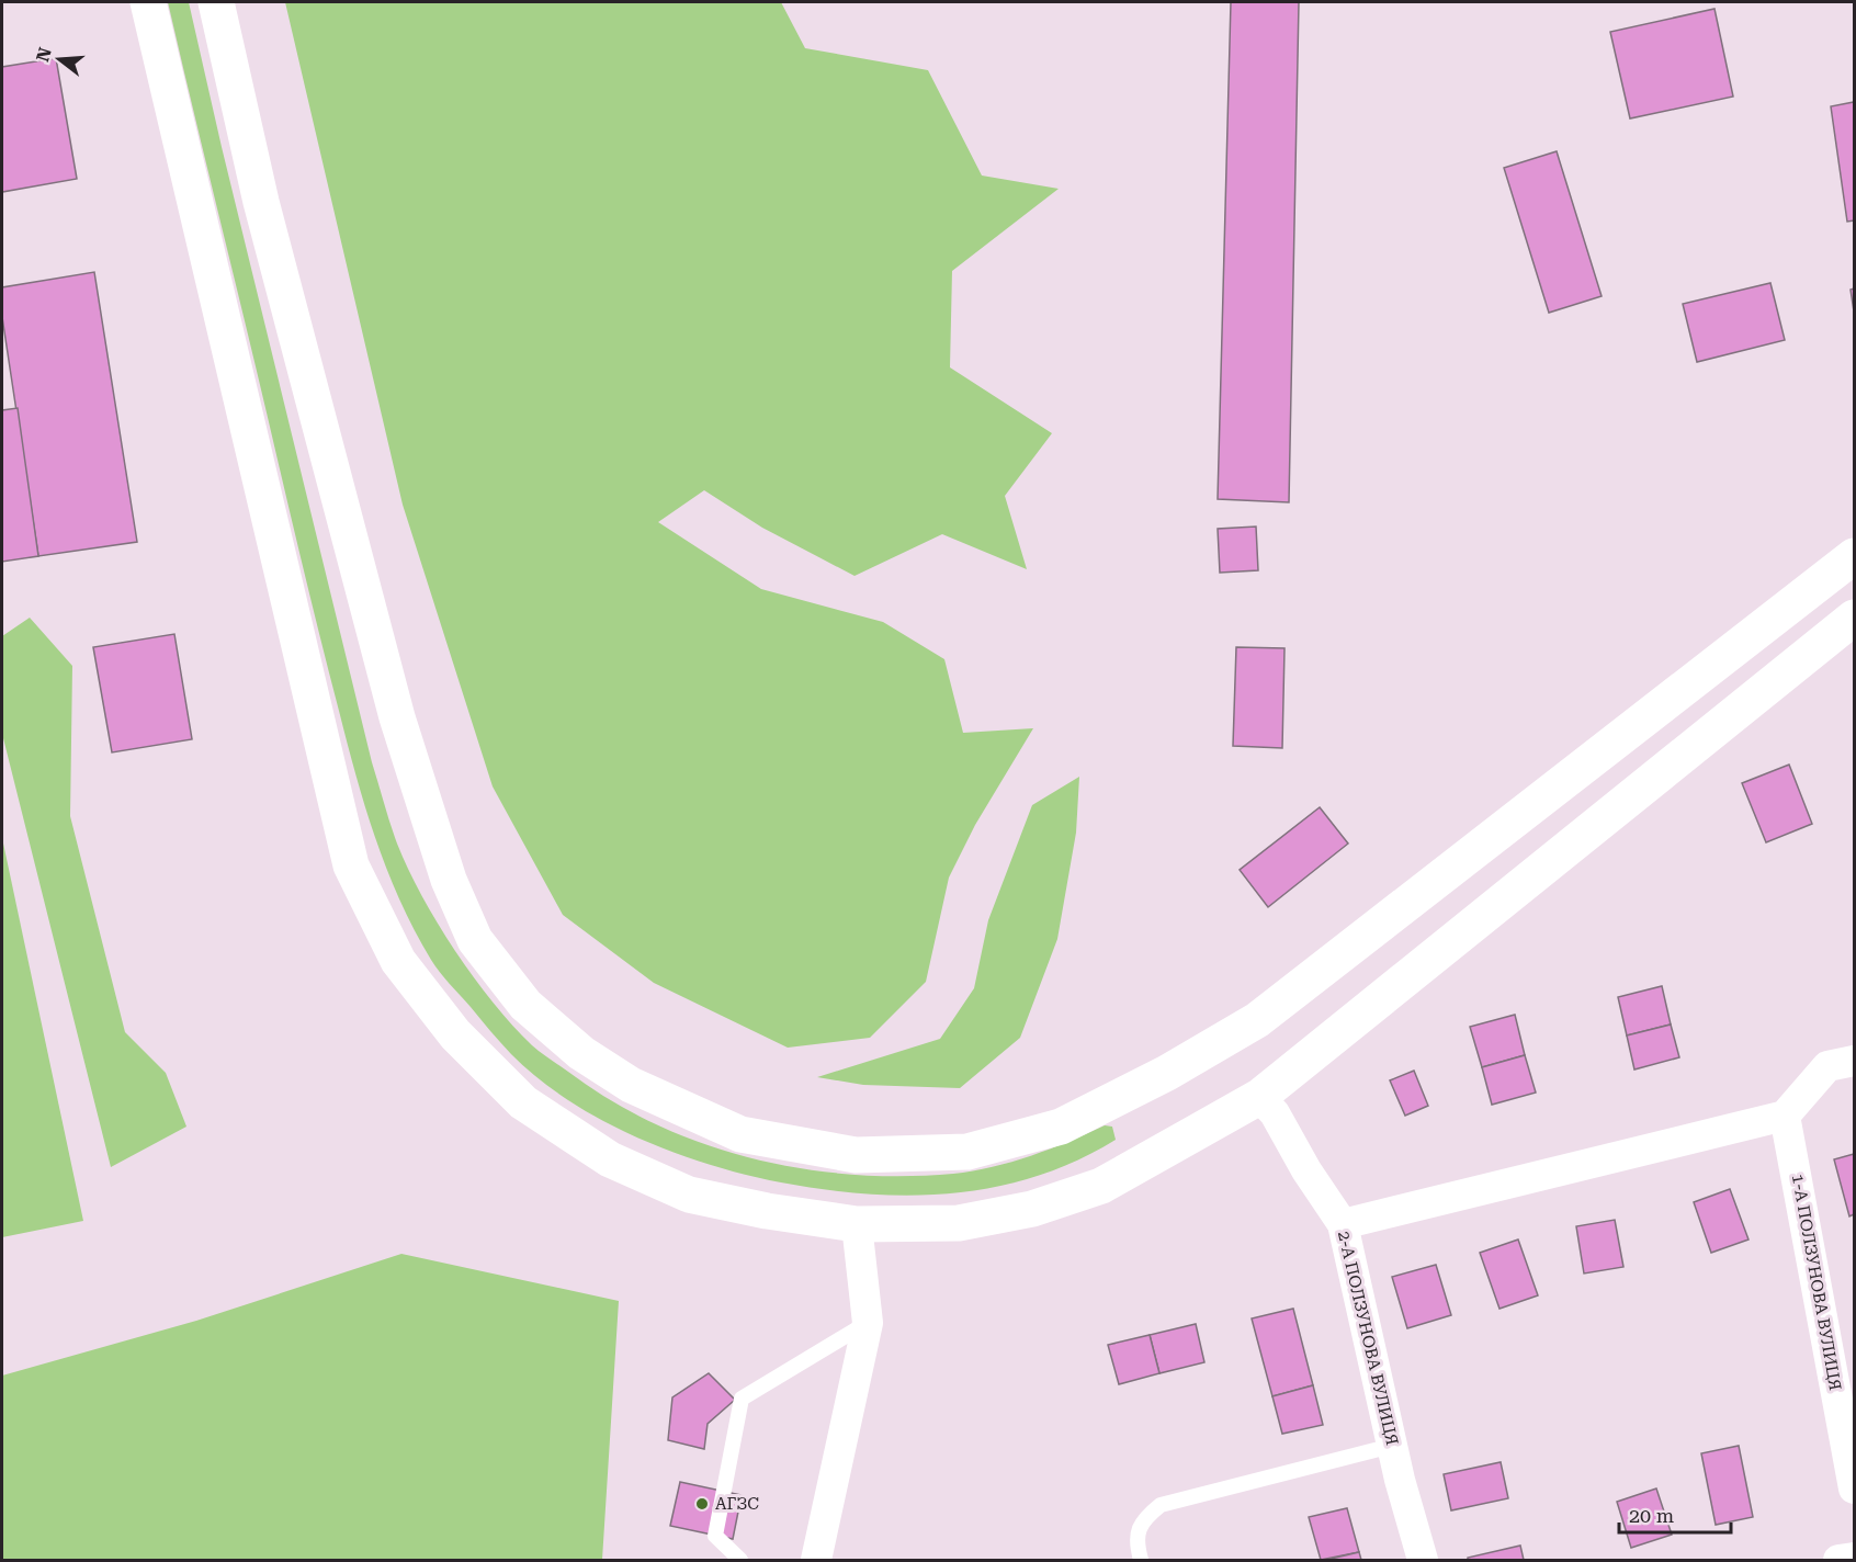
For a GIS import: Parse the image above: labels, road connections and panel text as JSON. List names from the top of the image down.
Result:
{
  "streets": {
    "street": ["1-А ПОЛЗУНОВА ВУЛИЦЯ", "2-А ПОЛЗУНОВА ВУЛИЦЯ"]
  },
  "places": ["АГЗС"],
  "scale_bar": "20 m",
  "north": "left"
}
